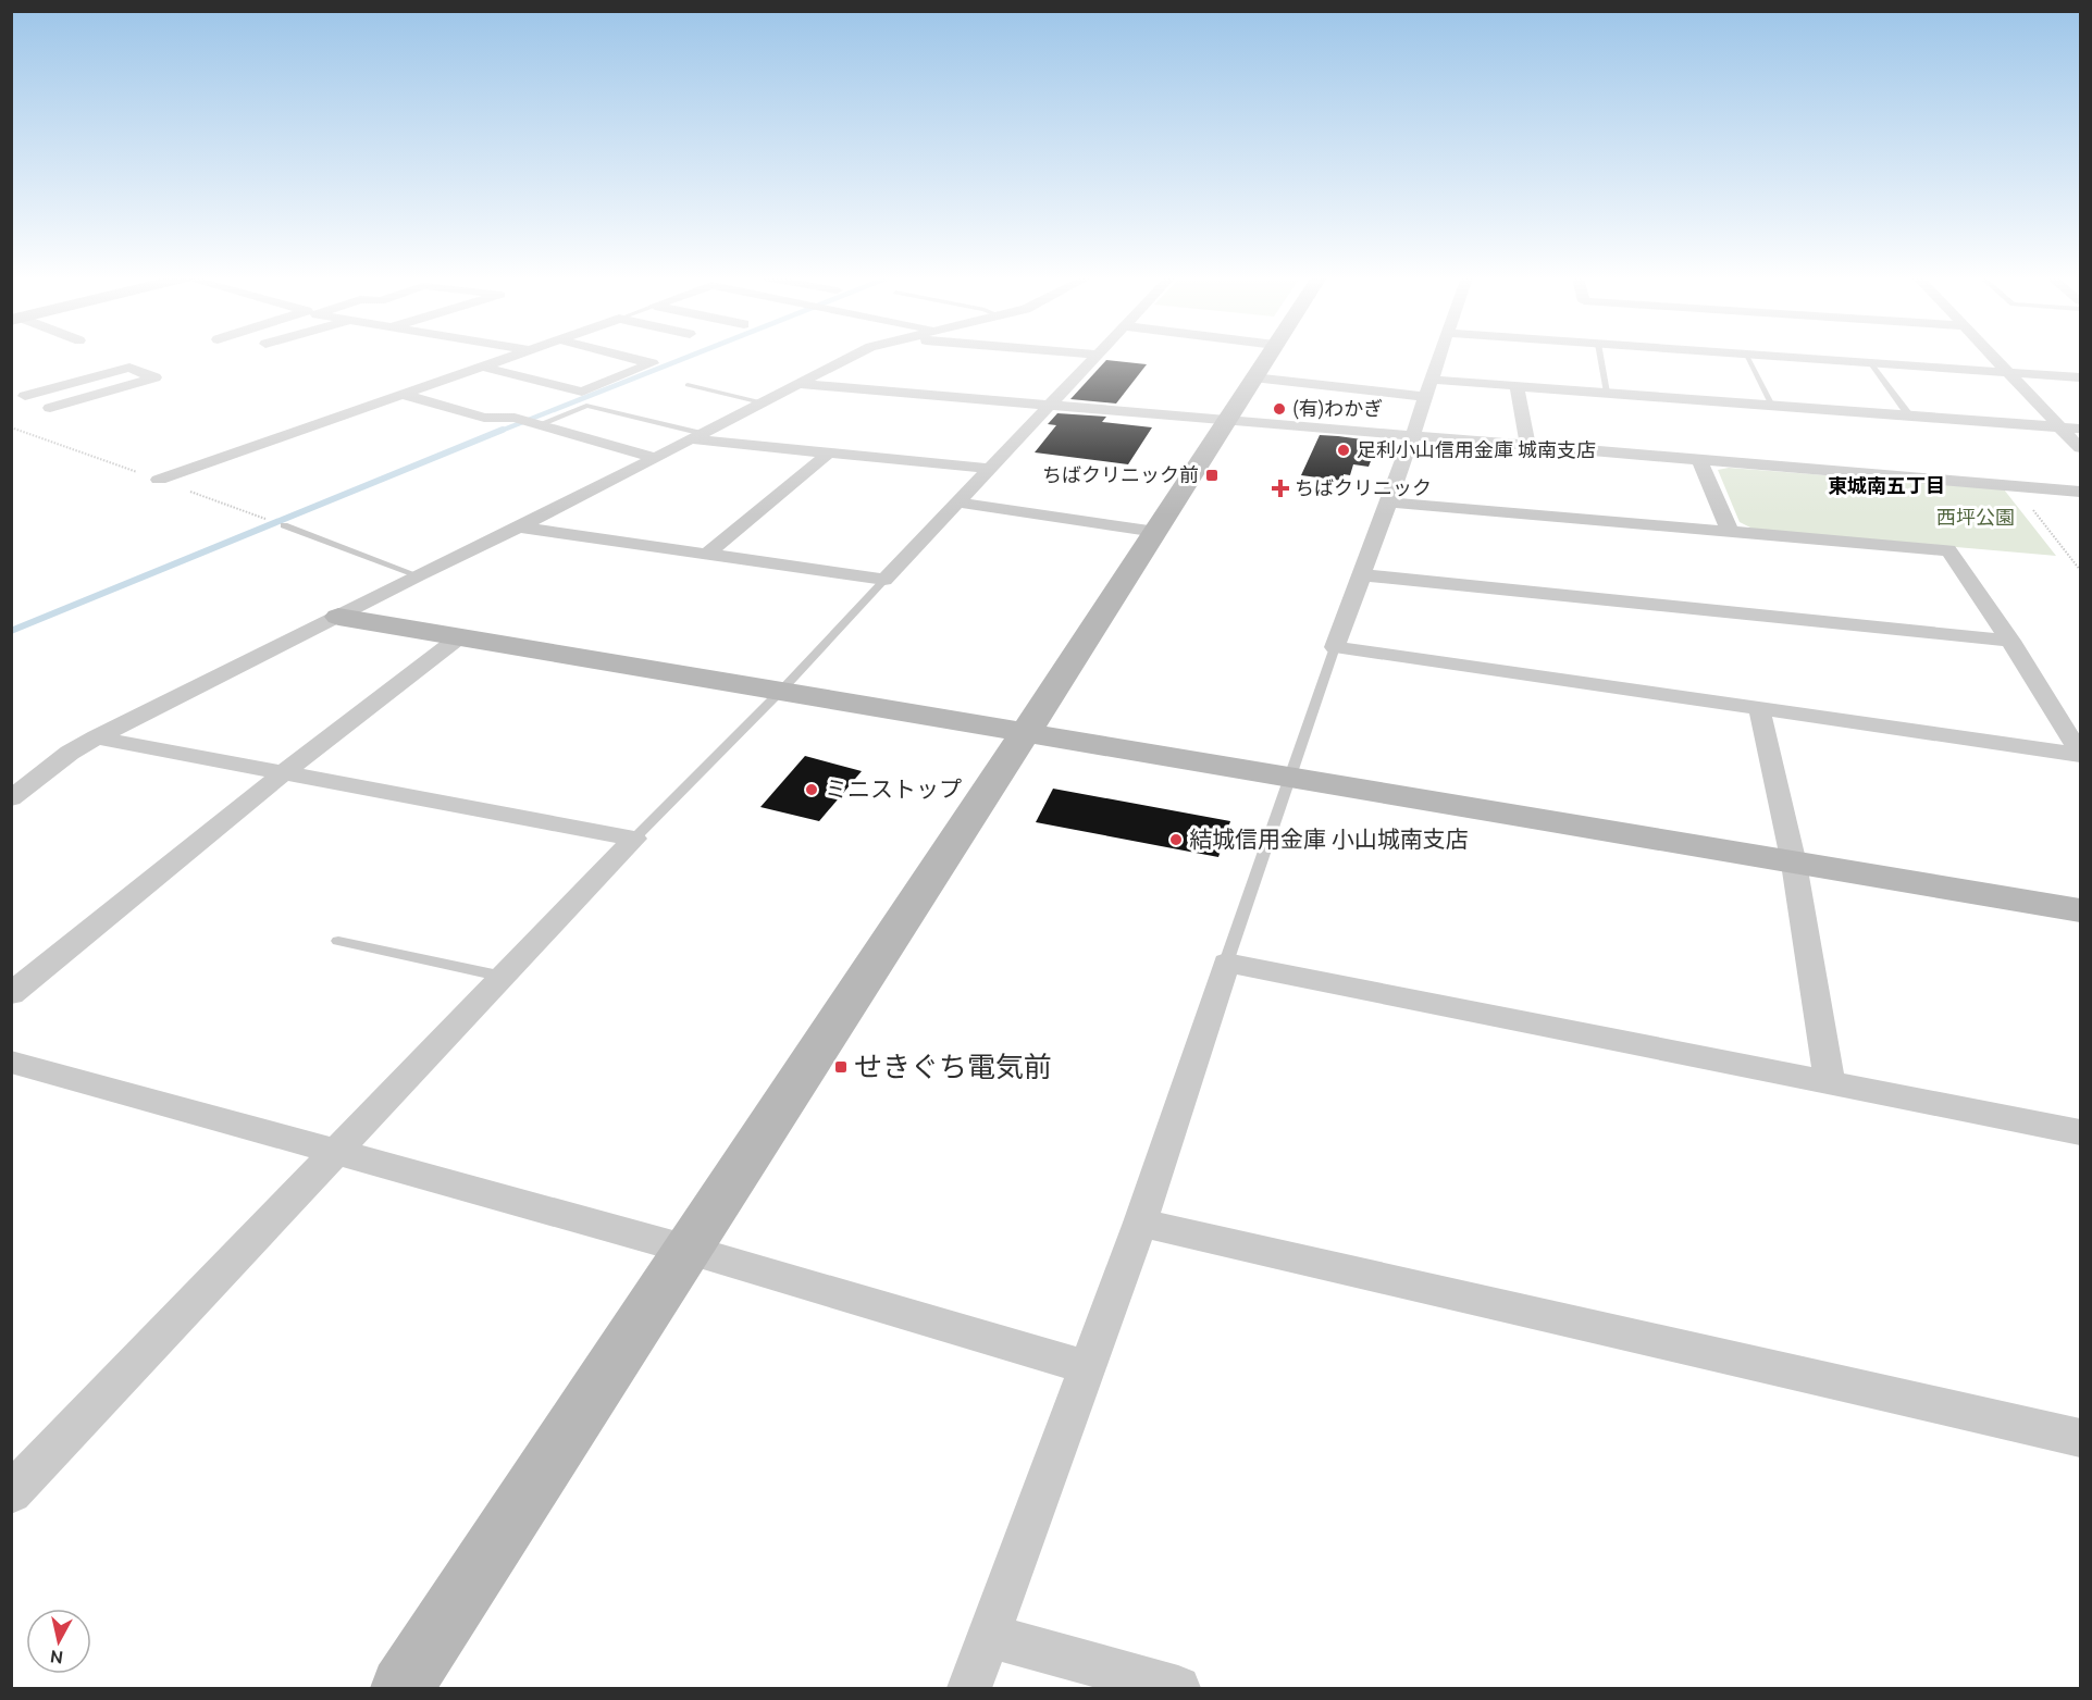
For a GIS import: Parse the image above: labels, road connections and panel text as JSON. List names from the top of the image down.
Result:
{
  "districts": ["東城南五丁目"],
  "parks": ["西坪公園"],
  "places": {
    "other": [
      "(有)わかぎ",
      "足利小山信用金庫 城南支店",
      "ミニストップ",
      "結城信用金庫 小山城南支店"
    ],
    "transit": ["ちばクリニック前", "せきぐち電気前"],
    "health": ["ちばクリニック"]
  },
  "north": "bottom"
}
